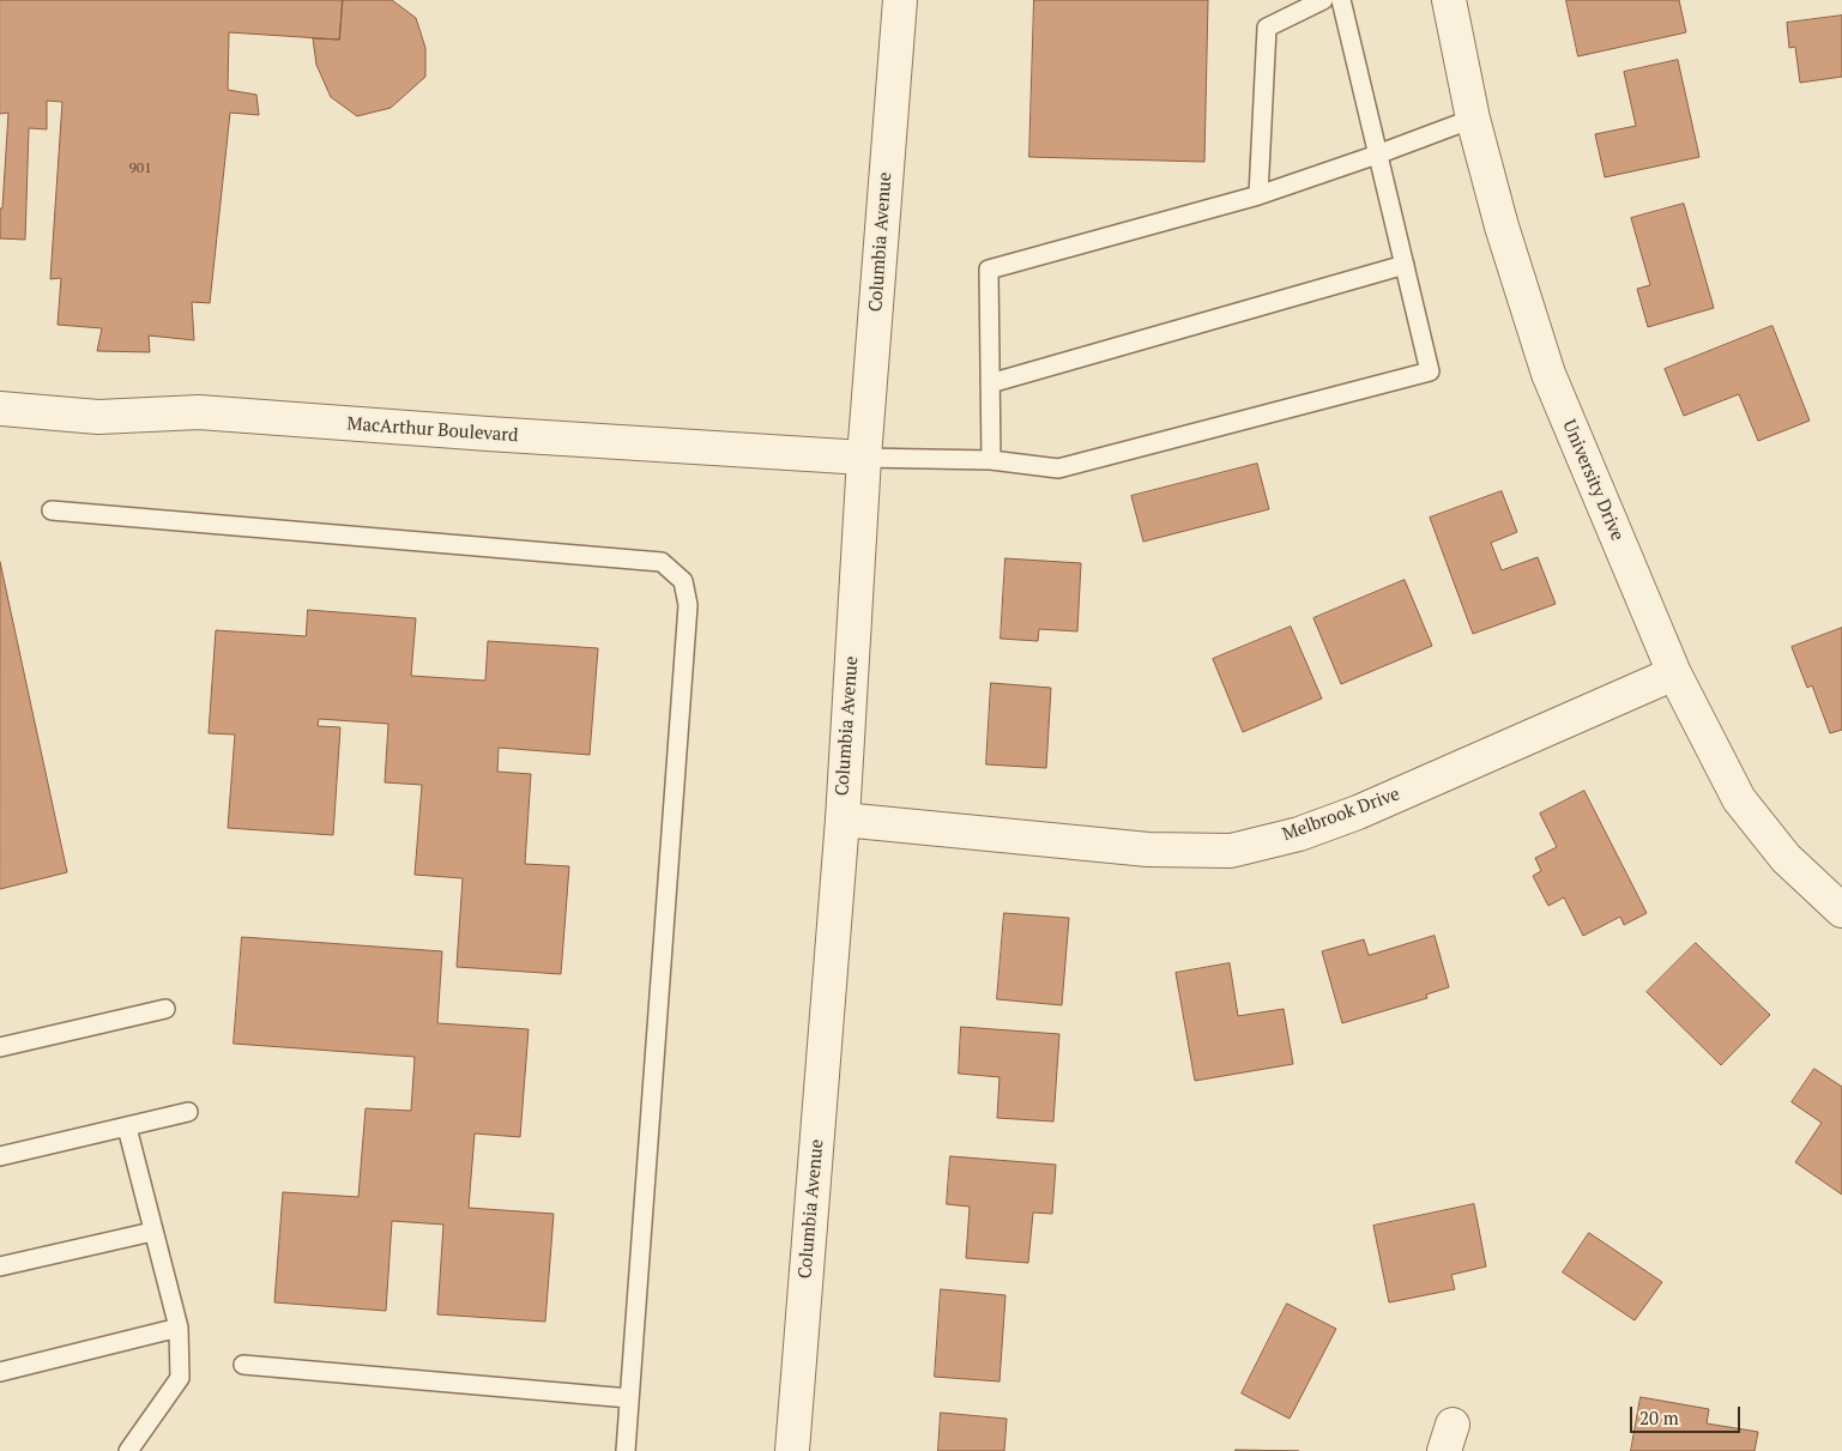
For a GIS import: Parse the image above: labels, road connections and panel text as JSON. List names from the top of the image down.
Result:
{
  "streets": {
    "street": [
      "Columbia Avenue",
      "MacArthur Boulevard",
      "University Drive",
      "Melbrook Drive"
    ]
  },
  "crossings": [
    ["Columbia Avenue", "MacArthur Boulevard"],
    ["Columbia Avenue", "Melbrook Drive"],
    ["University Drive", "Melbrook Drive"]
  ],
  "house_numbers": ["901"],
  "scale_bar": "20 m"
}
